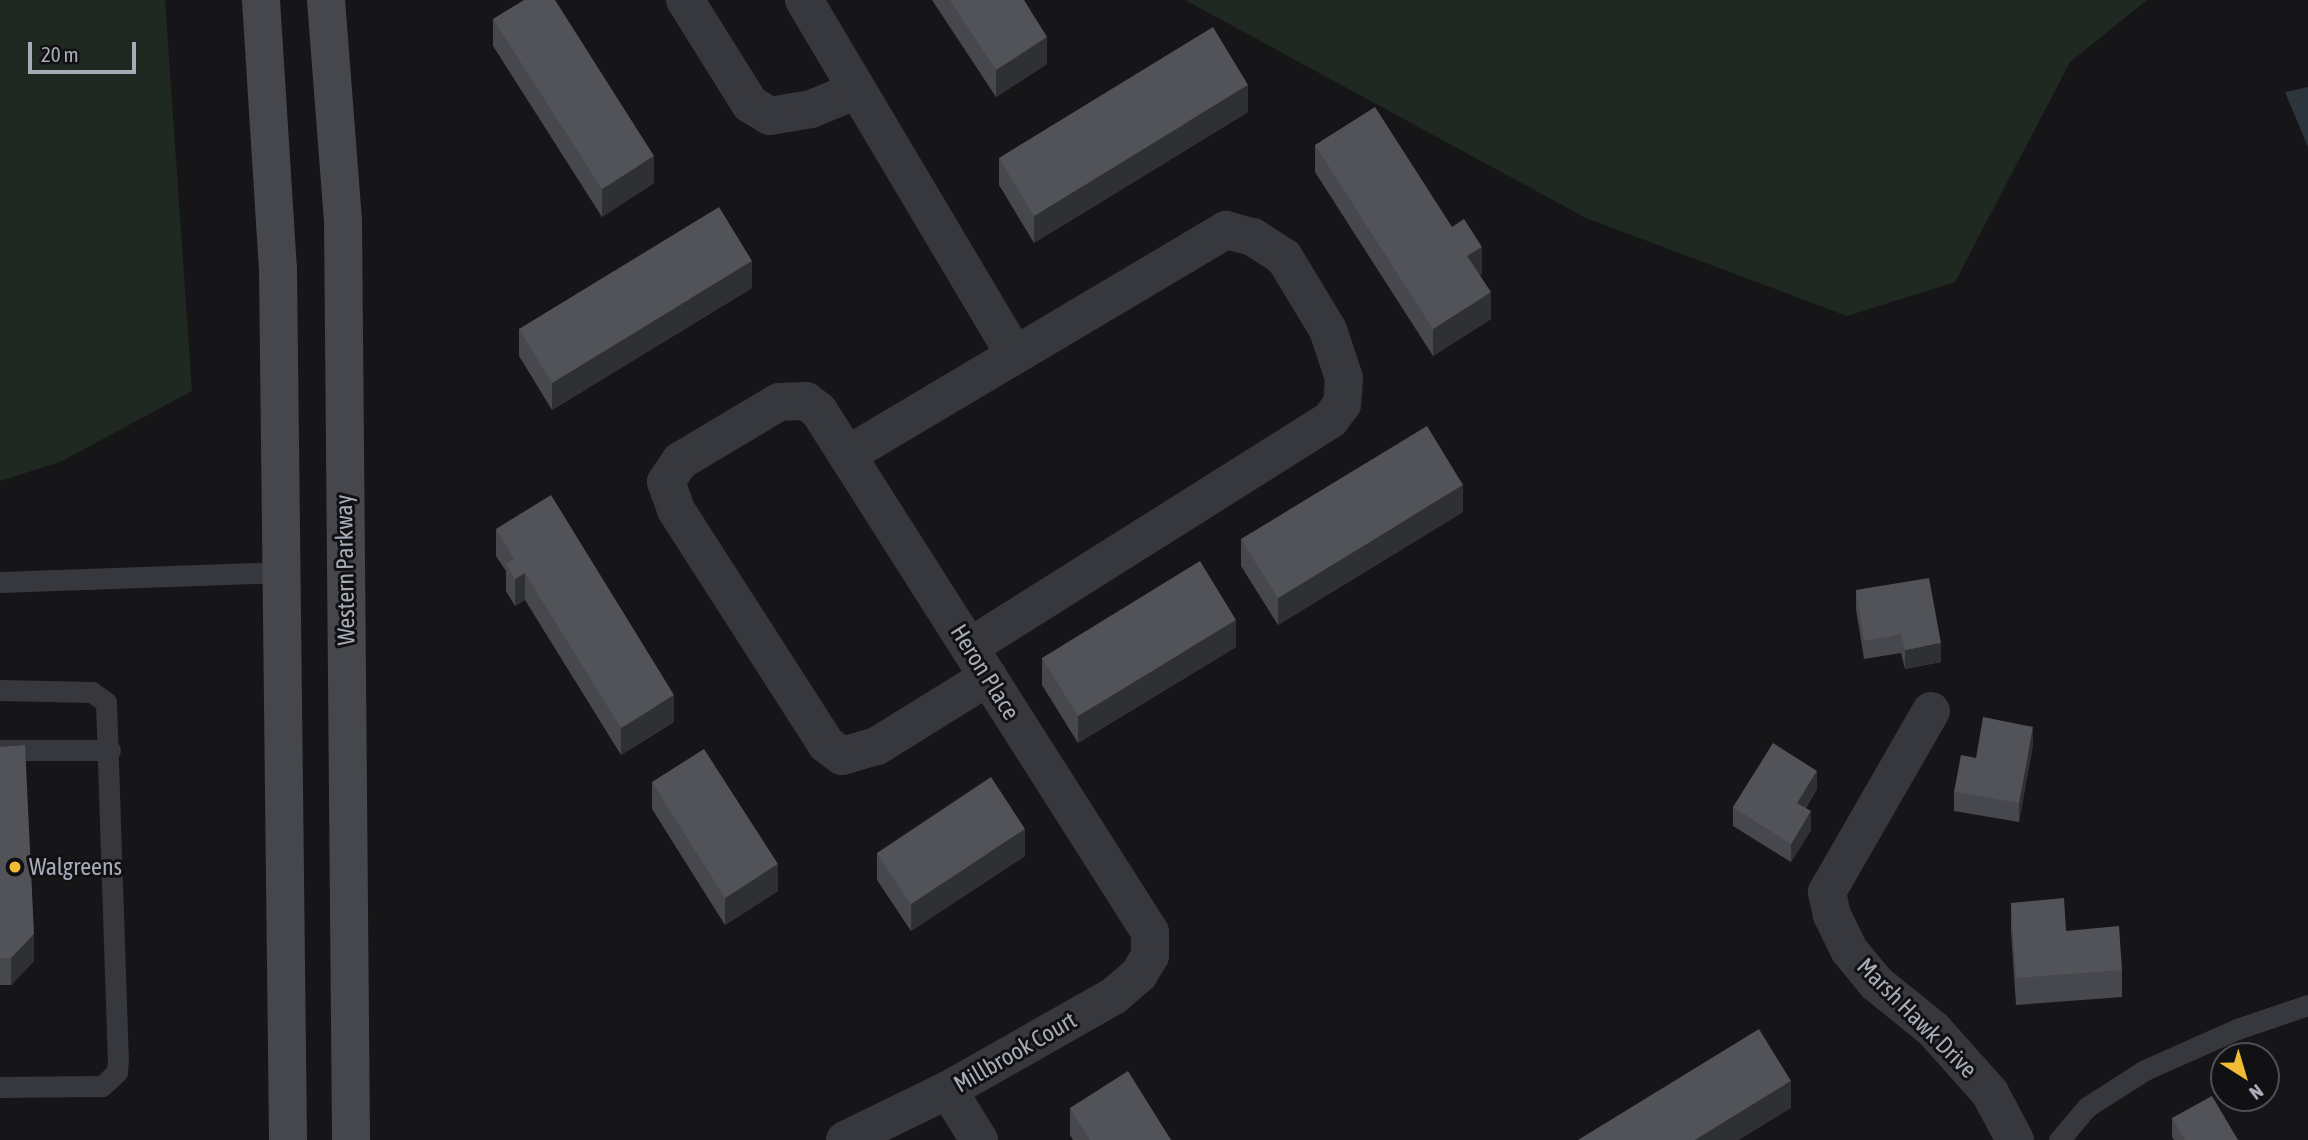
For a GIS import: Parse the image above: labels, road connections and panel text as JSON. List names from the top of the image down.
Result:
{
  "streets": {
    "main road": ["Western Parkway"],
    "street": ["Heron Place", "Marsh Hawk Drive", "Millbrook Court"]
  },
  "crossings": [
    ["Heron Place", "Millbrook Court"]
  ],
  "places": ["Walgreens"],
  "scale_bar": "20 m",
  "north": "bottom right"
}
